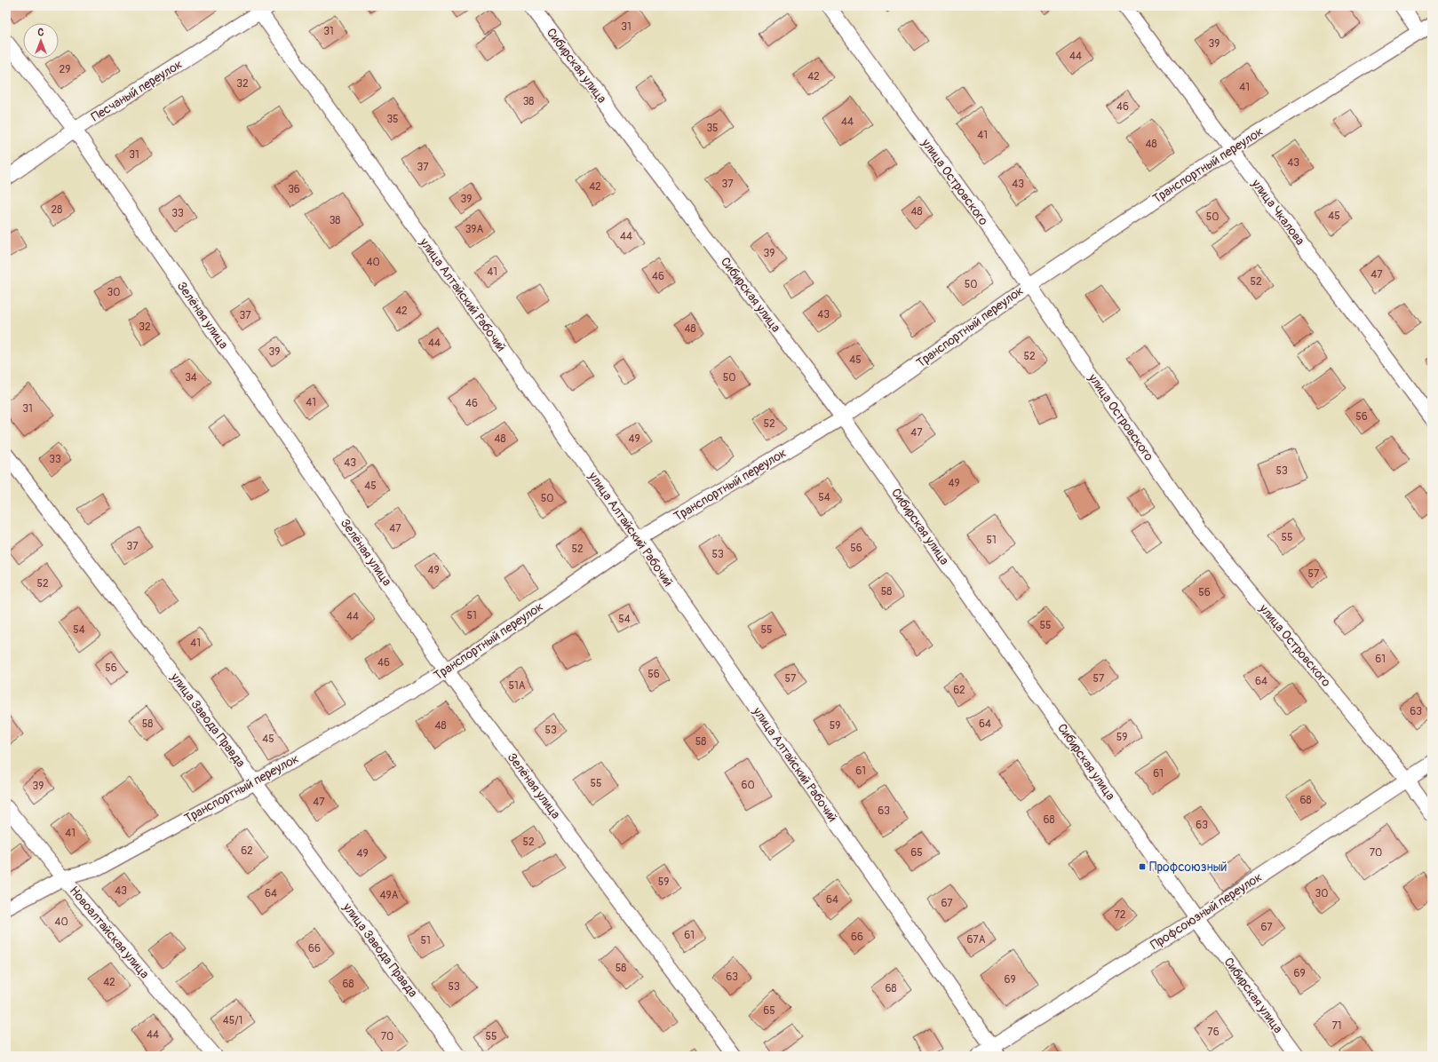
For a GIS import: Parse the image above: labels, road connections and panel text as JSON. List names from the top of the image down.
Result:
{
  "streets": {
    "street": [
      "Сибирская улица",
      "Песчаный переулок",
      "Транспортный переулок",
      "улица Островского",
      "улица Чкалова",
      "улица Алтайский Рабочий",
      "Зелёная улица",
      "улица Завода Правда",
      "Профсоюзный переулок",
      "Новоалтайская улица"
    ]
  },
  "crossings": [
    ["Сибирская улица", "Транспортный переулок"],
    ["Сибирская улица", "Профсоюзный переулок"],
    ["Песчаный переулок", "улица Алтайский Рабочий"],
    ["Песчаный переулок", "Зелёная улица"],
    ["Транспортный переулок", "улица Островского"],
    ["Транспортный переулок", "улица Чкалова"],
    ["Транспортный переулок", "улица Алтайский Рабочий"],
    ["Транспортный переулок", "Зелёная улица"],
    ["Транспортный переулок", "улица Завода Правда"],
    ["Транспортный переулок", "Новоалтайская улица"],
    ["улица Островского", "Профсоюзный переулок"],
    ["улица Алтайский Рабочий", "Профсоюзный переулок"]
  ],
  "places": {
    "transit": ["Профсоюзный"]
  },
  "house_numbers": [
    "31",
    "31",
    "39",
    "44",
    "29",
    "42",
    "32",
    "41",
    "38",
    "46",
    "35",
    "44",
    "35",
    "41",
    "48",
    "31",
    "43",
    "37",
    "37",
    "43",
    "42",
    "36",
    "39",
    "28",
    "48",
    "33",
    "45",
    "50",
    "38",
    "39А",
    "44",
    "39",
    "40",
    "41",
    "47",
    "46",
    "52",
    "50",
    "30",
    "42",
    "43",
    "37",
    "32",
    "48",
    "44",
    "39",
    "52",
    "45",
    "34",
    "50",
    "41",
    "46",
    "31",
    "56",
    "52",
    "47",
    "48",
    "49",
    "33",
    "43",
    "53",
    "49",
    "45",
    "54",
    "50",
    "47",
    "55",
    "51",
    "37",
    "56",
    "52",
    "53",
    "49",
    "57",
    "52",
    "58",
    "56",
    "51",
    "44",
    "54",
    "55",
    "54",
    "55",
    "41",
    "61",
    "46",
    "56",
    "56",
    "57",
    "57",
    "64",
    "51А",
    "62",
    "63",
    "58",
    "64",
    "48",
    "59",
    "53",
    "59",
    "45",
    "58",
    "61",
    "61",
    "55",
    "60",
    "39",
    "68",
    "47",
    "63",
    "68",
    "63",
    "41",
    "52",
    "62",
    "65",
    "70",
    "49",
    "59",
    "43",
    "64",
    "30",
    "49А",
    "64",
    "67",
    "72",
    "40",
    "67",
    "61",
    "66",
    "67А",
    "51",
    "66",
    "58",
    "69",
    "63",
    "69",
    "42",
    "68",
    "53",
    "68",
    "65",
    "45/1",
    "71",
    "76",
    "44",
    "70",
    "55"
  ],
  "north": "top"
}
